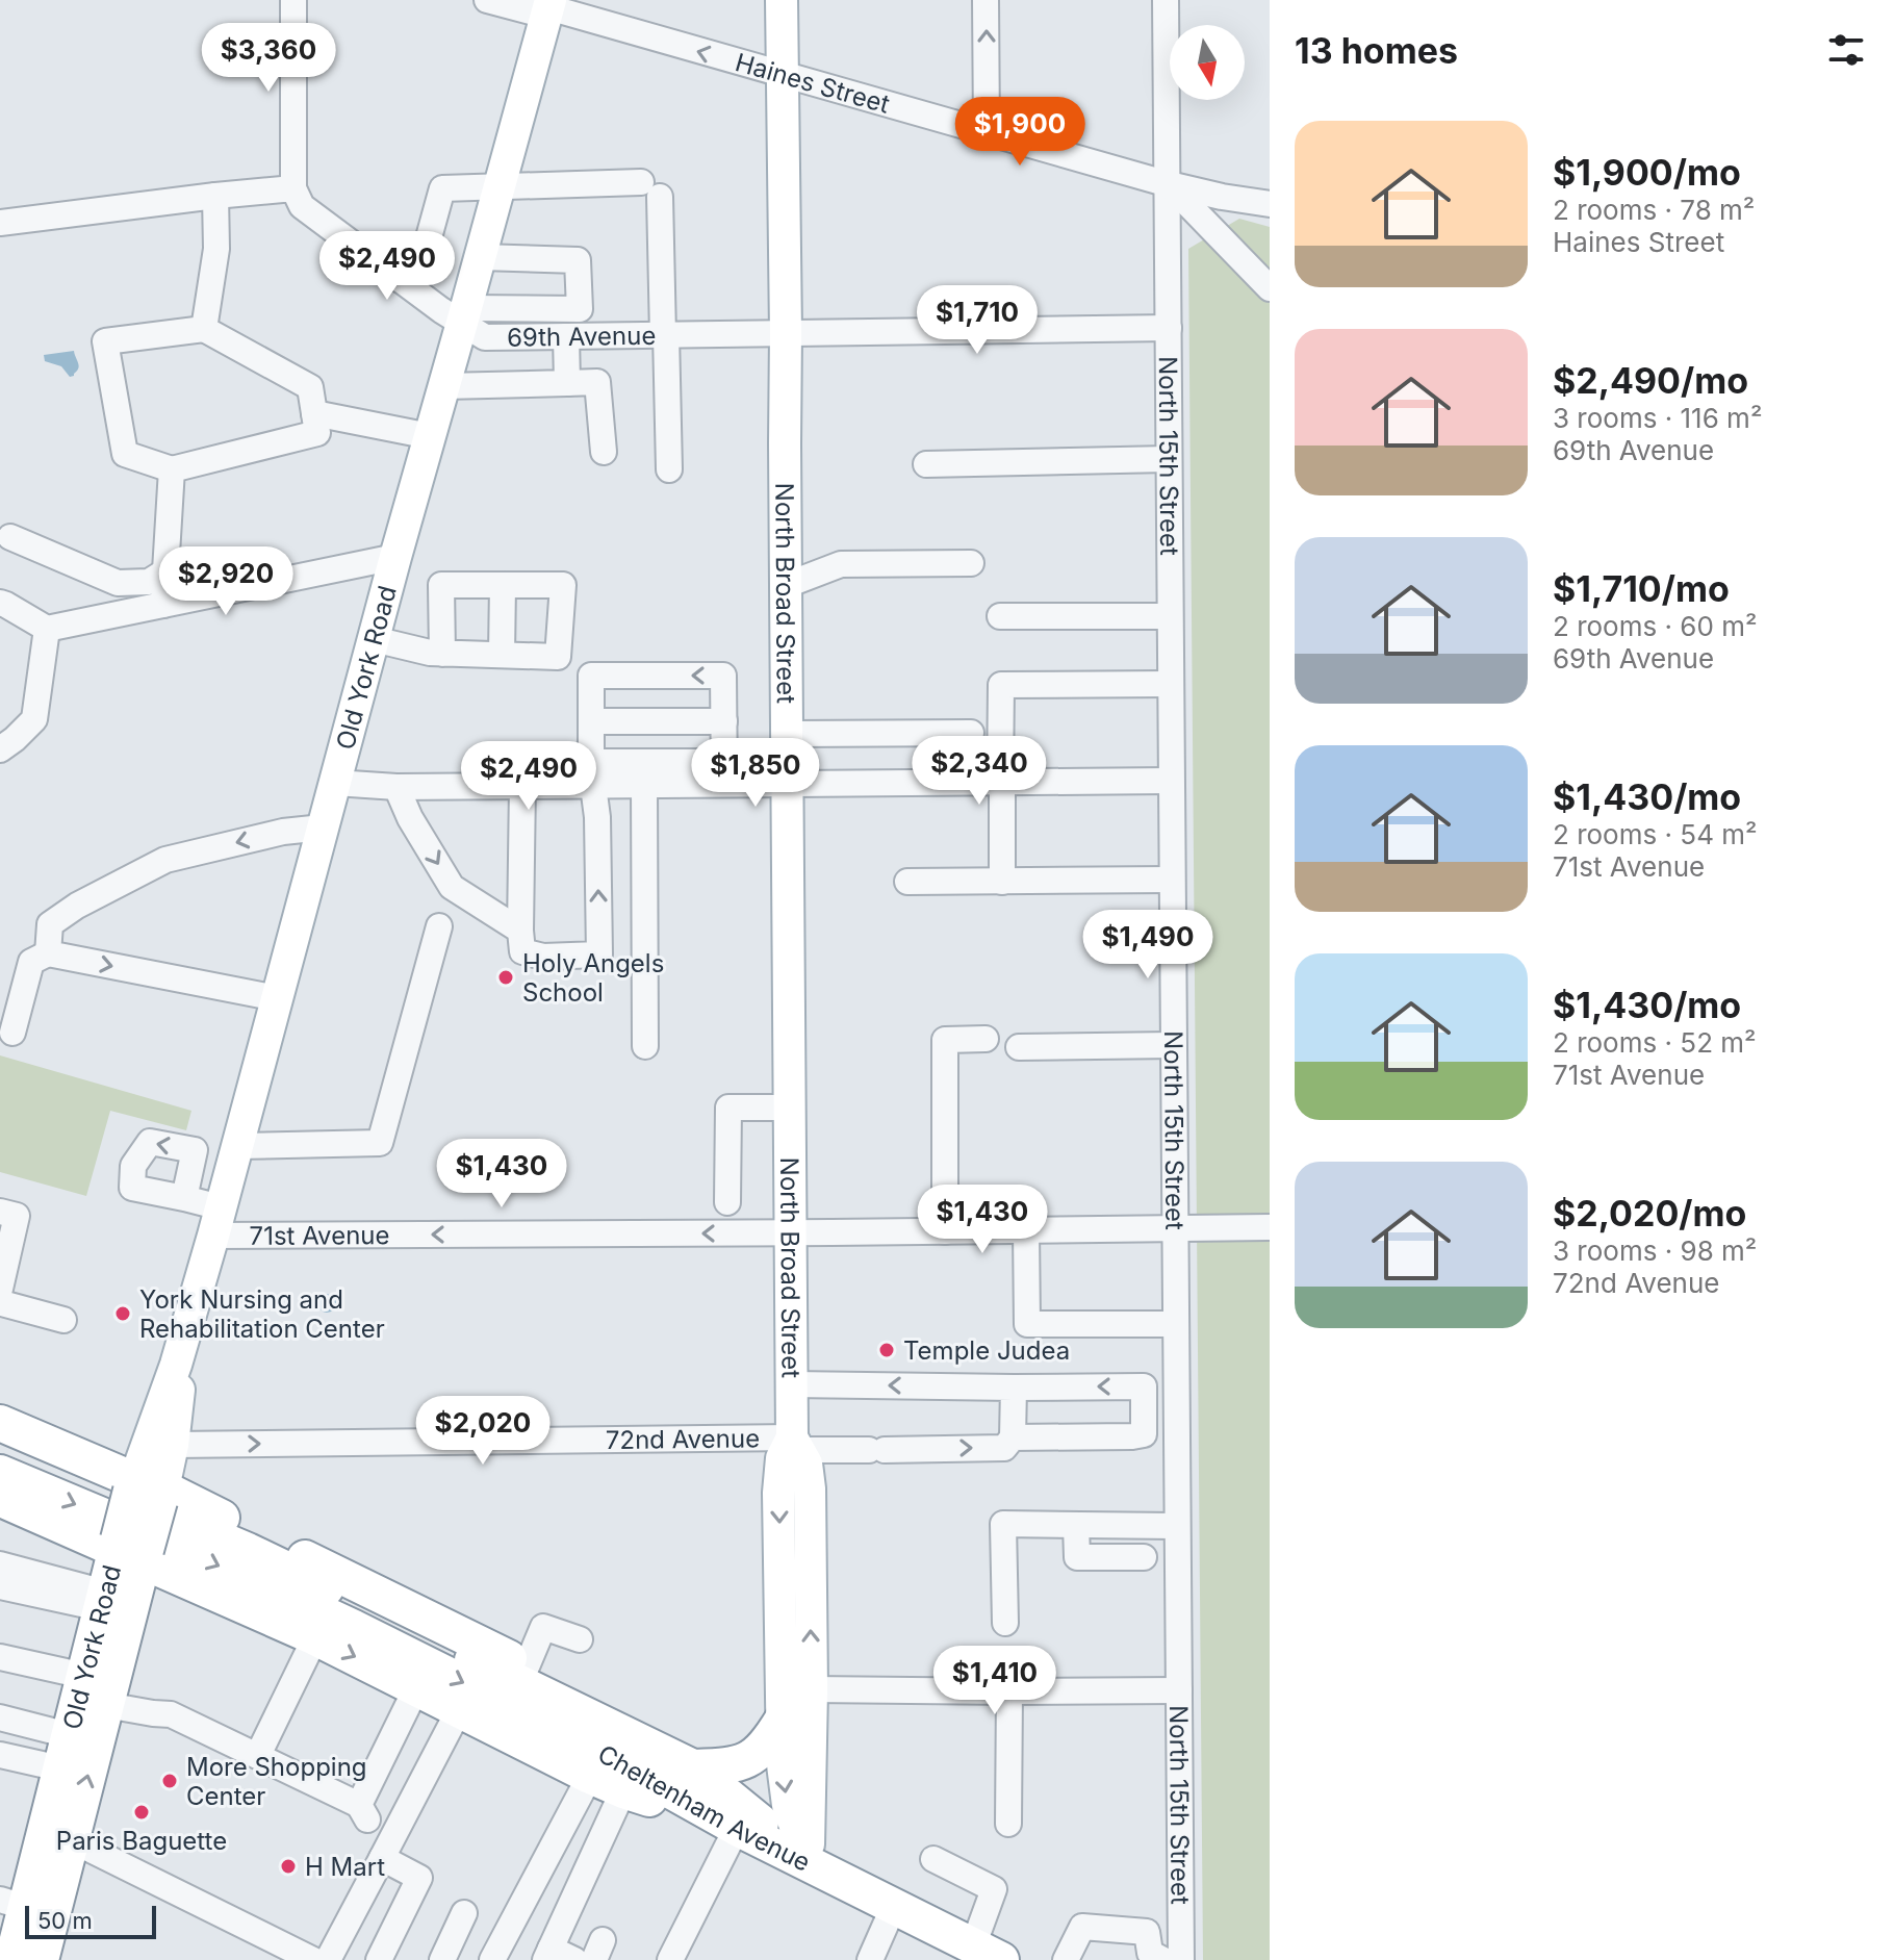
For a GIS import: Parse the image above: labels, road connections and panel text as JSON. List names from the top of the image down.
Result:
{
  "streets": {
    "highway": ["Old York Road", "Cheltenham Avenue"],
    "main road": ["North Broad Street"],
    "street": [
      "Haines Street",
      "69th Avenue",
      "North 15th Street",
      "71st Avenue",
      "72nd Avenue"
    ]
  },
  "crossings": [
    ["Haines Street", "North 15th Street"],
    ["Haines Street", "North Broad Street"],
    ["Haines Street", "Old York Road"],
    ["69th Avenue", "North 15th Street"],
    ["69th Avenue", "North Broad Street"],
    ["69th Avenue", "Old York Road"],
    ["North 15th Street", "71st Avenue"],
    ["North Broad Street", "71st Avenue"],
    ["North Broad Street", "72nd Avenue"],
    ["North Broad Street", "Cheltenham Avenue"],
    ["Old York Road", "71st Avenue"],
    ["Old York Road", "72nd Avenue"]
  ],
  "one_way": ["71st Avenue", "72nd Avenue"],
  "places": [
    "Holy Angels School",
    "York Nursing and Rehabilitation Center",
    "Temple Judea",
    "More Shopping Center",
    "Paris Baguette",
    "H Mart"
  ],
  "scale_bar": "50 m",
  "north": "bottom",
  "page": {
    "heading": "13 homes",
    "price": [
      "$3,360",
      "$1,900",
      "$2,490",
      "$1,710",
      "$2,920",
      "$2,340",
      "$1,850",
      "$2,490",
      "$1,490",
      "$1,430",
      "$1,430",
      "$2,020",
      "$1,410"
    ],
    "list": [
      {
        "name": "$1,900/mo",
        "note": "2 rooms · 78 m² · Haines Street"
      },
      {
        "name": "$2,490/mo",
        "note": "3 rooms · 116 m² · 69th Avenue"
      },
      {
        "name": "$1,710/mo",
        "note": "2 rooms · 60 m² · 69th Avenue"
      },
      {
        "name": "$1,430/mo",
        "note": "2 rooms · 54 m² · 71st Avenue"
      },
      {
        "name": "$1,430/mo",
        "note": "2 rooms · 52 m² · 71st Avenue"
      },
      {
        "name": "$2,020/mo",
        "note": "3 rooms · 98 m² · 72nd Avenue"
      }
    ],
    "scale": "50 m"
  }
}
